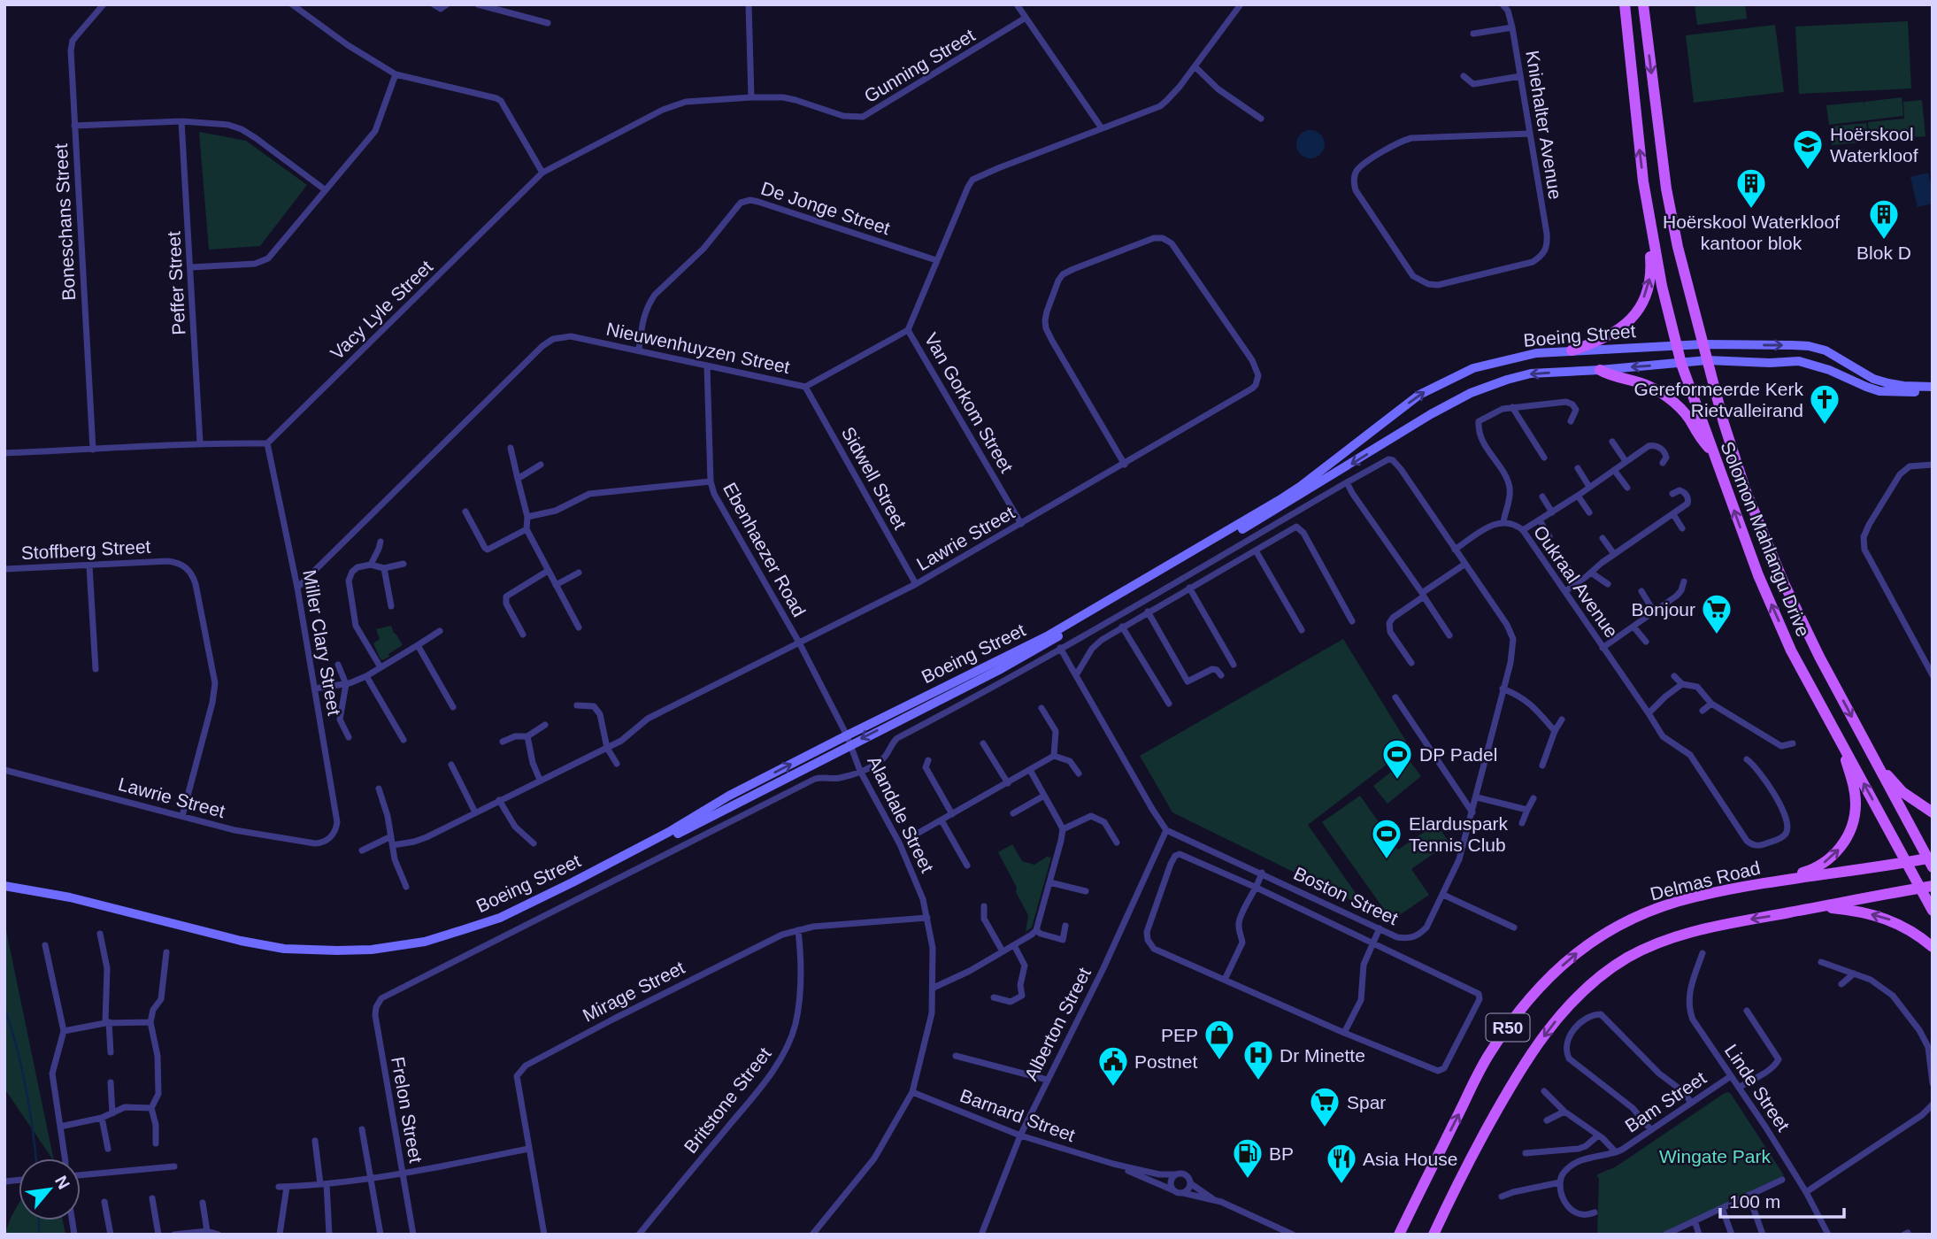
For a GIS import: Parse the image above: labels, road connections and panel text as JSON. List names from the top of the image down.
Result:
{
  "streets": {
    "main road": [
      "Boeing Street",
      "Solomon Mahlangu Drive",
      "Delmas Road",
      "R50"
    ],
    "street": [
      "Gunning Street",
      "Kniehalter Avenue",
      "De Jonge Street",
      "Boneschans Street",
      "Peffer Street",
      "Vacy Lyle Street",
      "Nieuwenhuyzen Street",
      "Van Gorkom Street",
      "Sidwell Street",
      "Lawrie Street",
      "Stoffberg Street",
      "Ebenhaezer Road",
      "Oukraal Avenue",
      "Miller Clary Street",
      "Alandale Street",
      "Boston Street",
      "Mirage Street",
      "Alberton Street",
      "Linde Street",
      "Britstone Street",
      "Bam Street",
      "Frelon Street",
      "Barnard Street"
    ]
  },
  "crossings": [
    ["Gunning Street", "Vacy Lyle Street"],
    ["De Jonge Street", "Nieuwenhuyzen Street"],
    ["Vacy Lyle Street", "Miller Clary Street"],
    ["Boeing Street", "Solomon Mahlangu Drive"],
    ["Boeing Street", "Ebenhaezer Road"],
    ["Boeing Street", "Alandale Street"],
    ["Boeing Street", "Boston Street"],
    ["Boeing Street", "Frelon Street"],
    ["Nieuwenhuyzen Street", "Van Gorkom Street"],
    ["Nieuwenhuyzen Street", "Sidwell Street"],
    ["Nieuwenhuyzen Street", "Ebenhaezer Road"],
    ["Nieuwenhuyzen Street", "Miller Clary Street"],
    ["Van Gorkom Street", "Lawrie Street"],
    ["Sidwell Street", "Lawrie Street"],
    ["Lawrie Street", "Stoffberg Street"],
    ["Lawrie Street", "Ebenhaezer Road"],
    ["Lawrie Street", "Miller Clary Street"],
    ["Solomon Mahlangu Drive", "Delmas Road"],
    ["Solomon Mahlangu Drive", "R50"],
    ["Ebenhaezer Road", "Alandale Street"],
    ["Oukraal Avenue", "Boston Street"],
    ["Alandale Street", "Mirage Street"],
    ["Alandale Street", "Barnard Street"],
    ["Boston Street", "Alberton Street"],
    ["Mirage Street", "Britstone Street"],
    ["Alberton Street", "Barnard Street"],
    ["Linde Street", "Bam Street"]
  ],
  "parks": ["Wingate Park"],
  "places": {
    "school or university": ["Hoërskool Waterkloof"],
    "building": ["Hoërskool Waterkloof kantoor blok", "Blok D"],
    "church": ["Gereformeerde Kerk Rietvalleirand"],
    "supermarket": ["Bonjour", "Spar"],
    "sports": ["DP Padel", "Elarduspark Tennis Club"],
    "shop": ["PEP"],
    "hospital": ["Dr Minette"],
    "public building": ["Postnet"],
    "fuel station": ["BP"],
    "restaurant": ["Asia House"]
  },
  "scale_bar": "100 m",
  "north": "top right"
}
